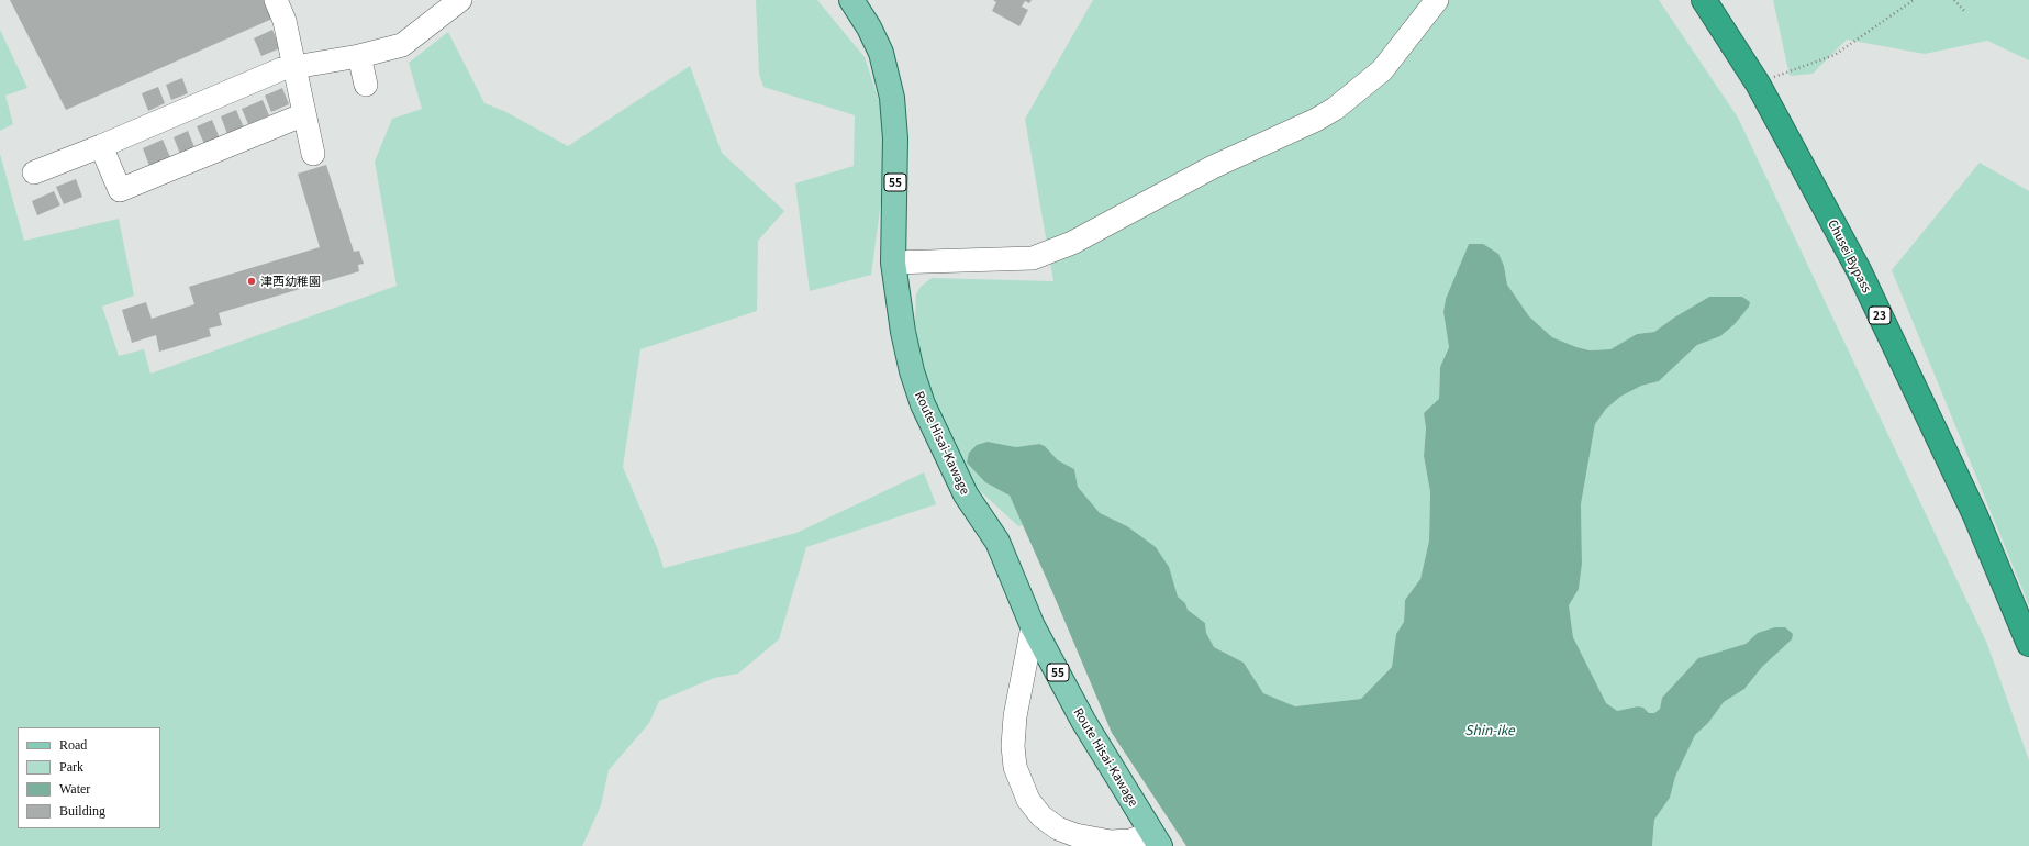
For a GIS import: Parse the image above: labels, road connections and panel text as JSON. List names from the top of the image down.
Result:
{
  "streets": {
    "highway": ["Chusei Bypass", "23"],
    "main road": ["55", "Route Hisai-Kawage"]
  },
  "water": ["Shin-ike"],
  "places": ["津西幼稚園"],
  "legend": [
    "Road",
    "Park",
    "Water",
    "Building"
  ]
}
